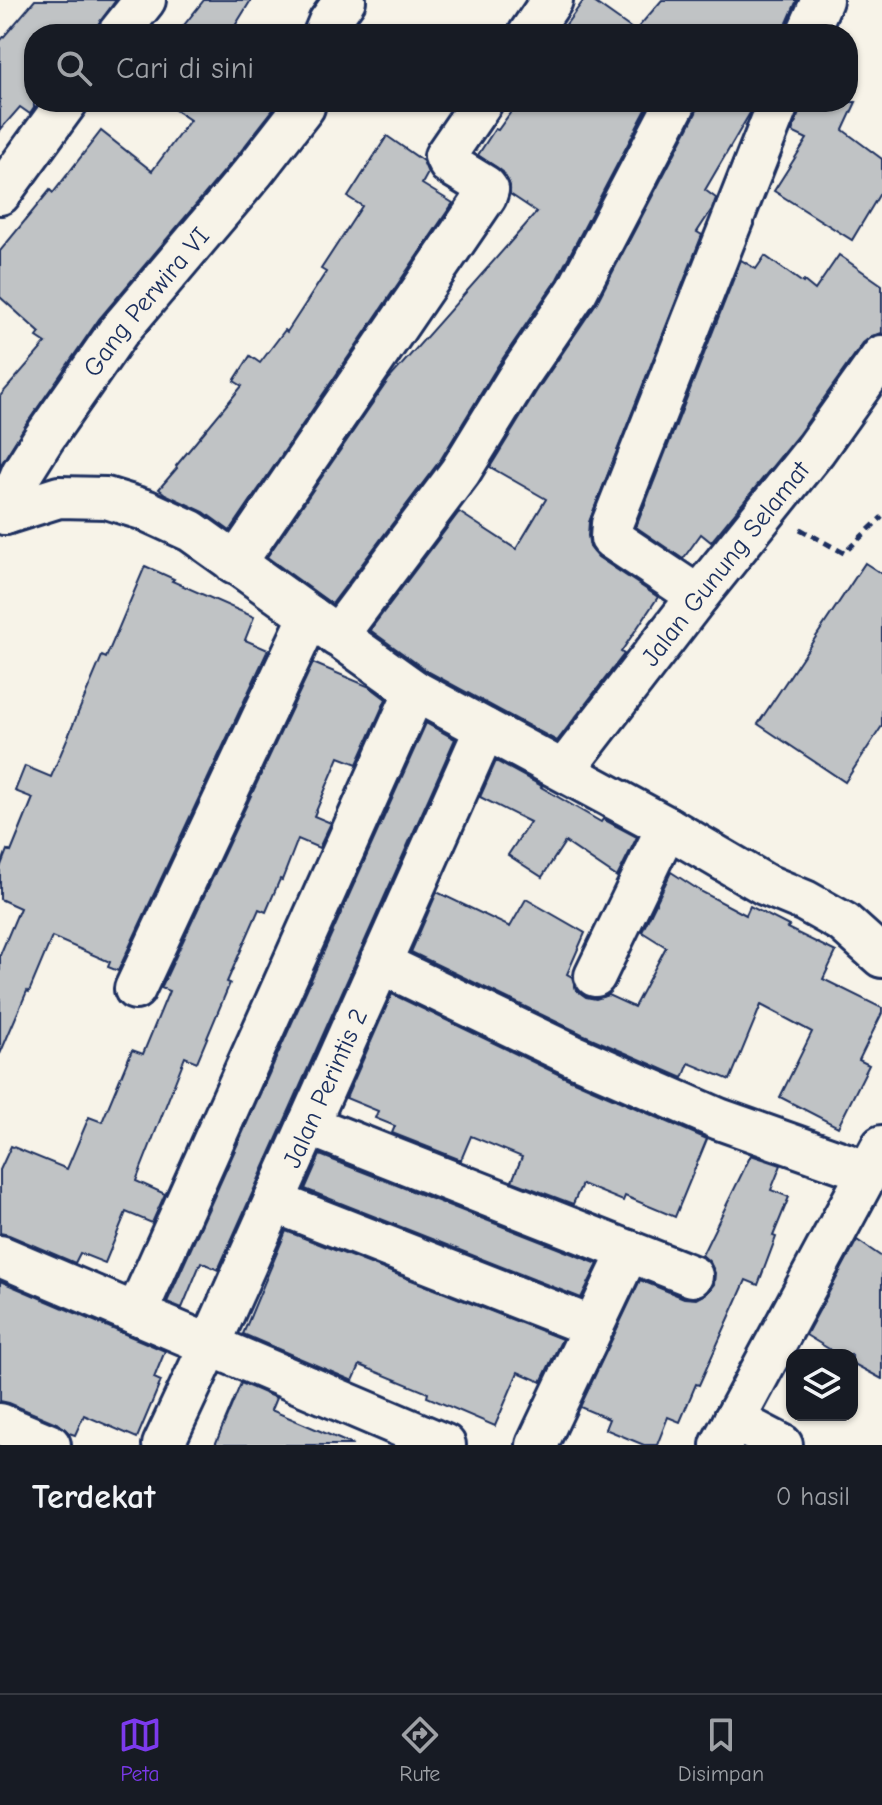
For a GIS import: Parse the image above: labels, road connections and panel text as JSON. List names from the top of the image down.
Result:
{
  "streets": {
    "street": ["Gang Perwira VI", "Jalan Gunung Selamat", "Jalan Perintis 2"]
  },
  "page": {
    "search": "Cari di sini",
    "heading": ["Terdekat", "0 hasil"],
    "nav": ["Peta", "Rute", "Disimpan"]
  }
}
